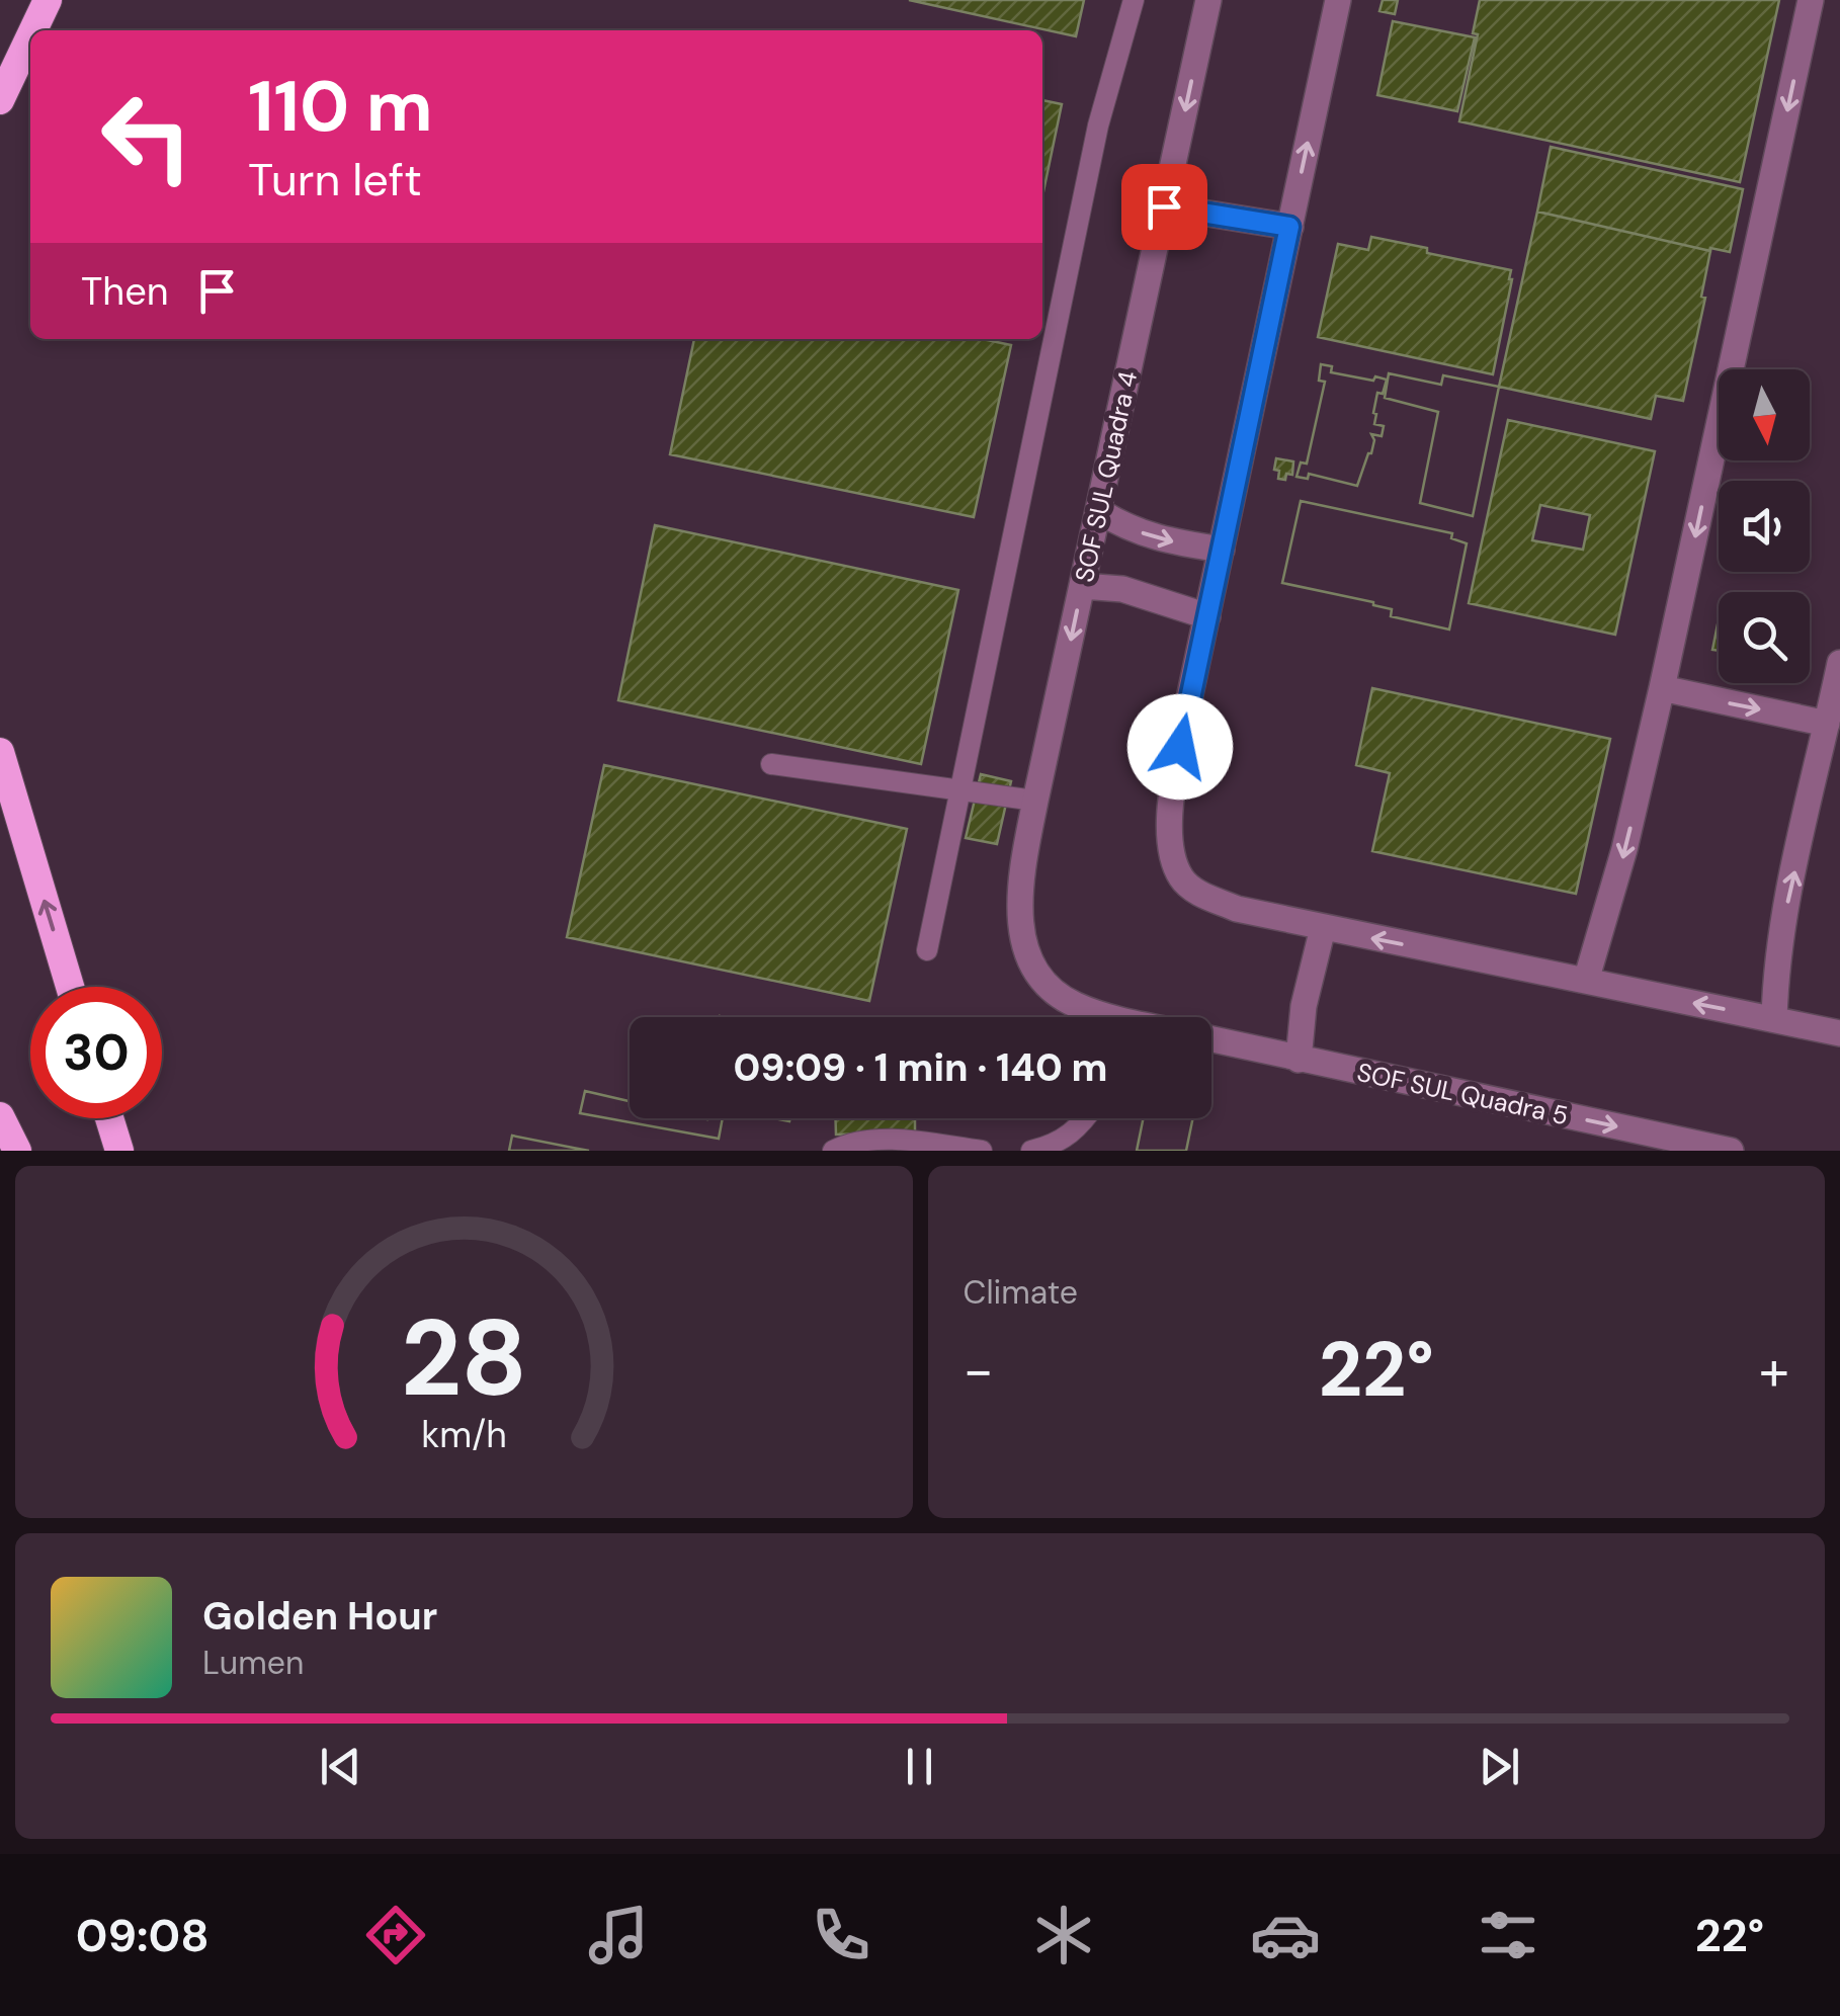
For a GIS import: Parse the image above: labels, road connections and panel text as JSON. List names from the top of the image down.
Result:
{
  "streets": {
    "street": ["SOF SUL Quadra 4", "SOF SUL Quadra 5"]
  },
  "crossings": [
    ["SOF SUL Quadra 4", "SOF SUL Quadra 5"]
  ],
  "north": "bottom",
  "page": {
    "turn": ["110 m", "Turn left"],
    "then": "Then",
    "limit": "30",
    "trip": "09:09 · 1 min · 140 m",
    "tile": "Climate",
    "heat": ["−", "22°", "+"],
    "song": ["Golden Hour", "Lumen"],
    "tabs": ["09:08", "22°"],
    "gauge": ["28", "km/h"]
  }
}
